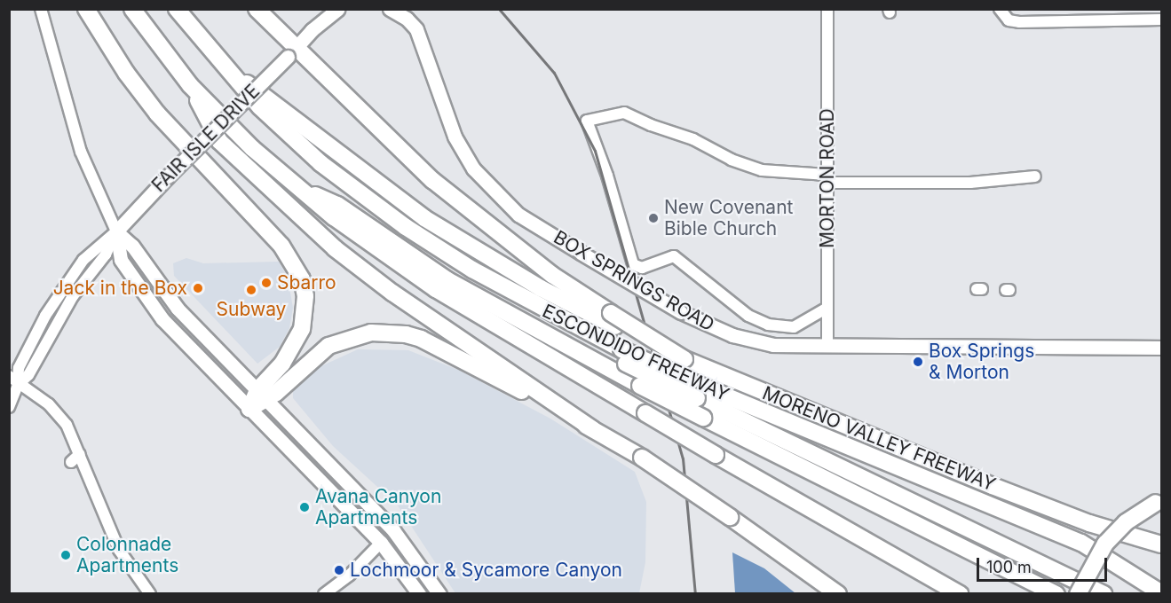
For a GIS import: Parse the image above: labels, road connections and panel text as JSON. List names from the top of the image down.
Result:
{
  "streets": {
    "highway": ["ESCONDIDO FREEWAY", "MORENO VALLEY FREEWAY"],
    "main road": ["FAIR ISLE DRIVE", "BOX SPRINGS ROAD"],
    "street": ["MORTON ROAD"]
  },
  "crossings": [
    ["MORTON ROAD", "BOX SPRINGS ROAD"]
  ],
  "places": [
    "New Covenant Bible Church",
    "Sbarro",
    "Jack in the Box",
    "Subway",
    "Box Springs & Morton",
    "Avana Canyon Apartments",
    "Colonnade Apartments",
    "Lochmoor & Sycamore Canyon"
  ],
  "scale_bar": "100 m"
}
